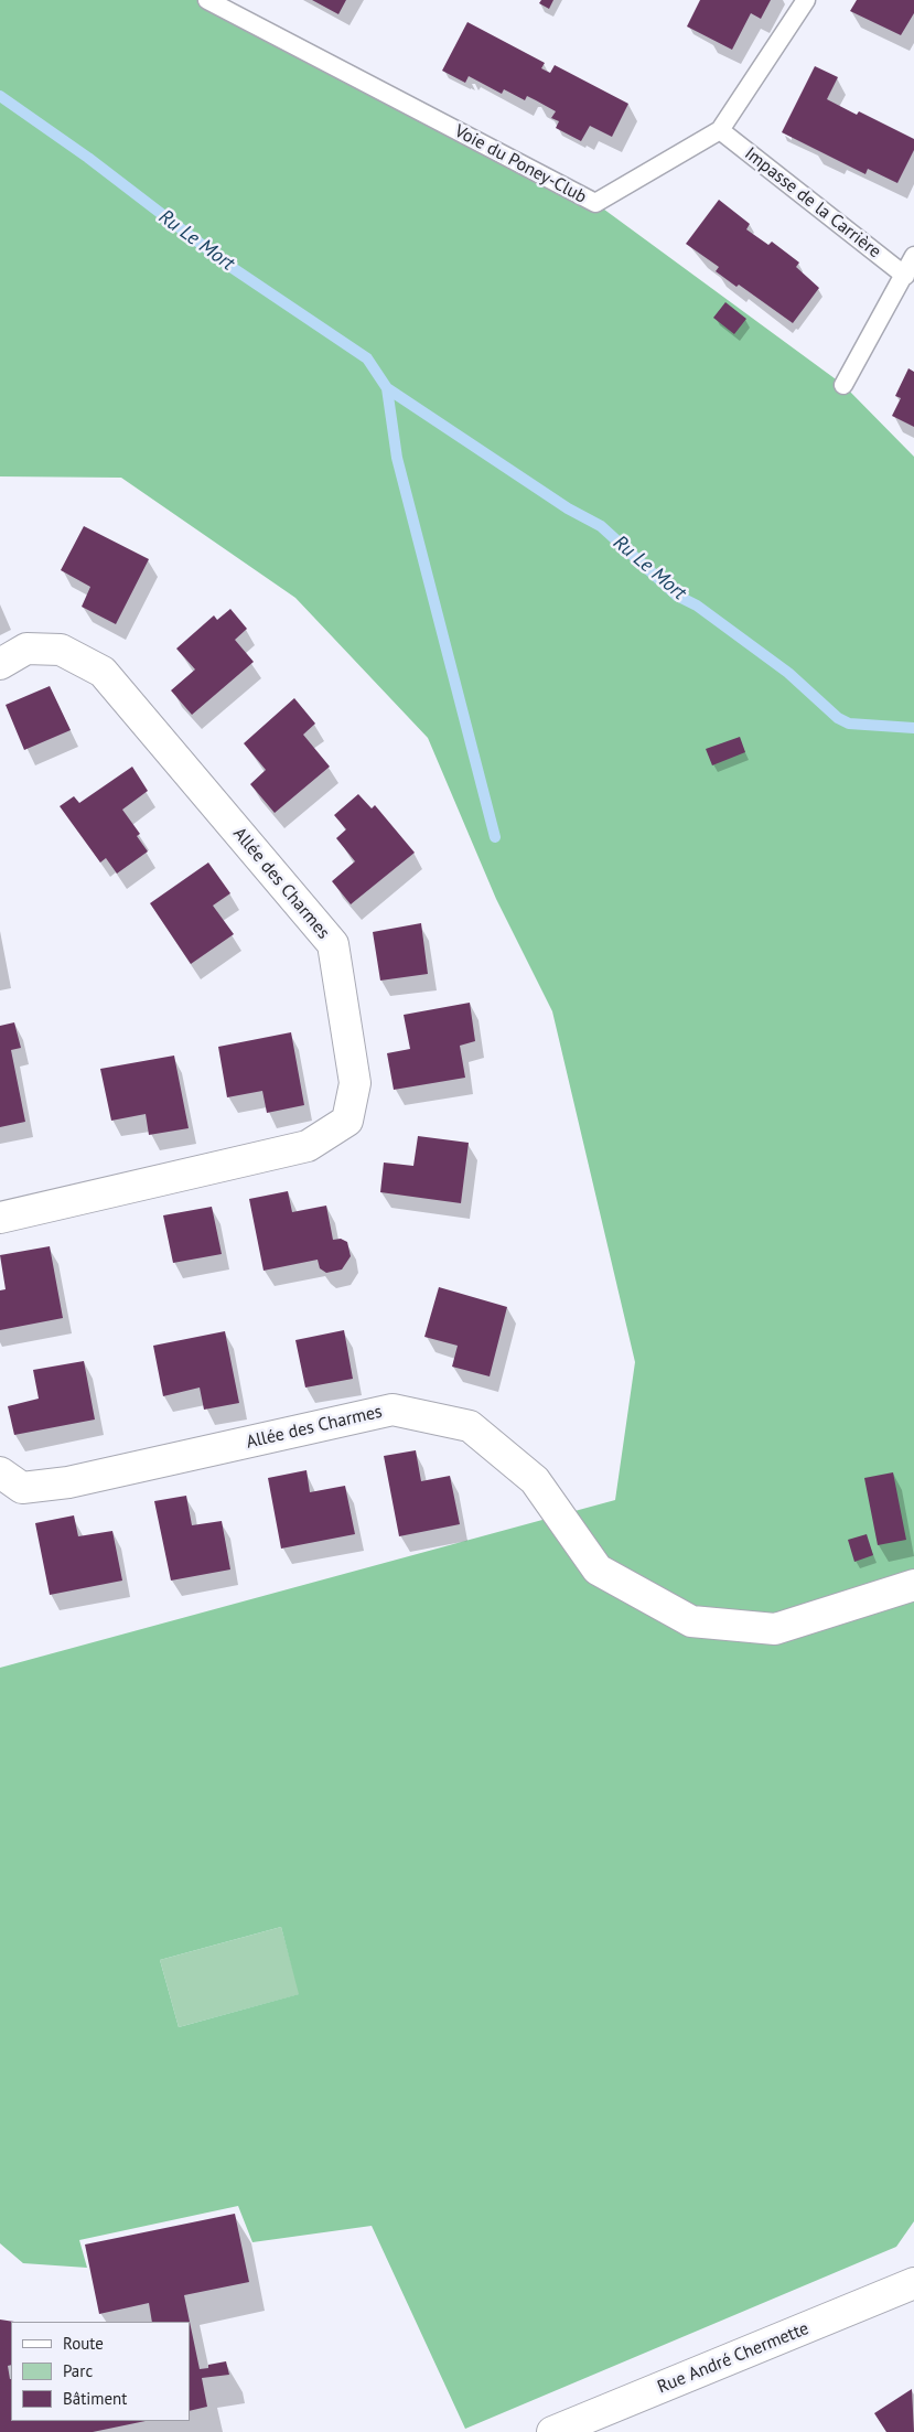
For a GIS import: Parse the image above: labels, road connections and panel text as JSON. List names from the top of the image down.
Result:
{
  "streets": {
    "street": ["Allée des Charmes", "Rue André Chermette"],
    "lane": ["Voie du Poney-Club", "Impasse de la Carrière"]
  },
  "crossings": [
    ["Voie du Poney-Club", "Impasse de la Carrière"]
  ],
  "water": ["Ru Le Mort"],
  "legend": ["Route", "Parc", "Bâtiment"]
}
